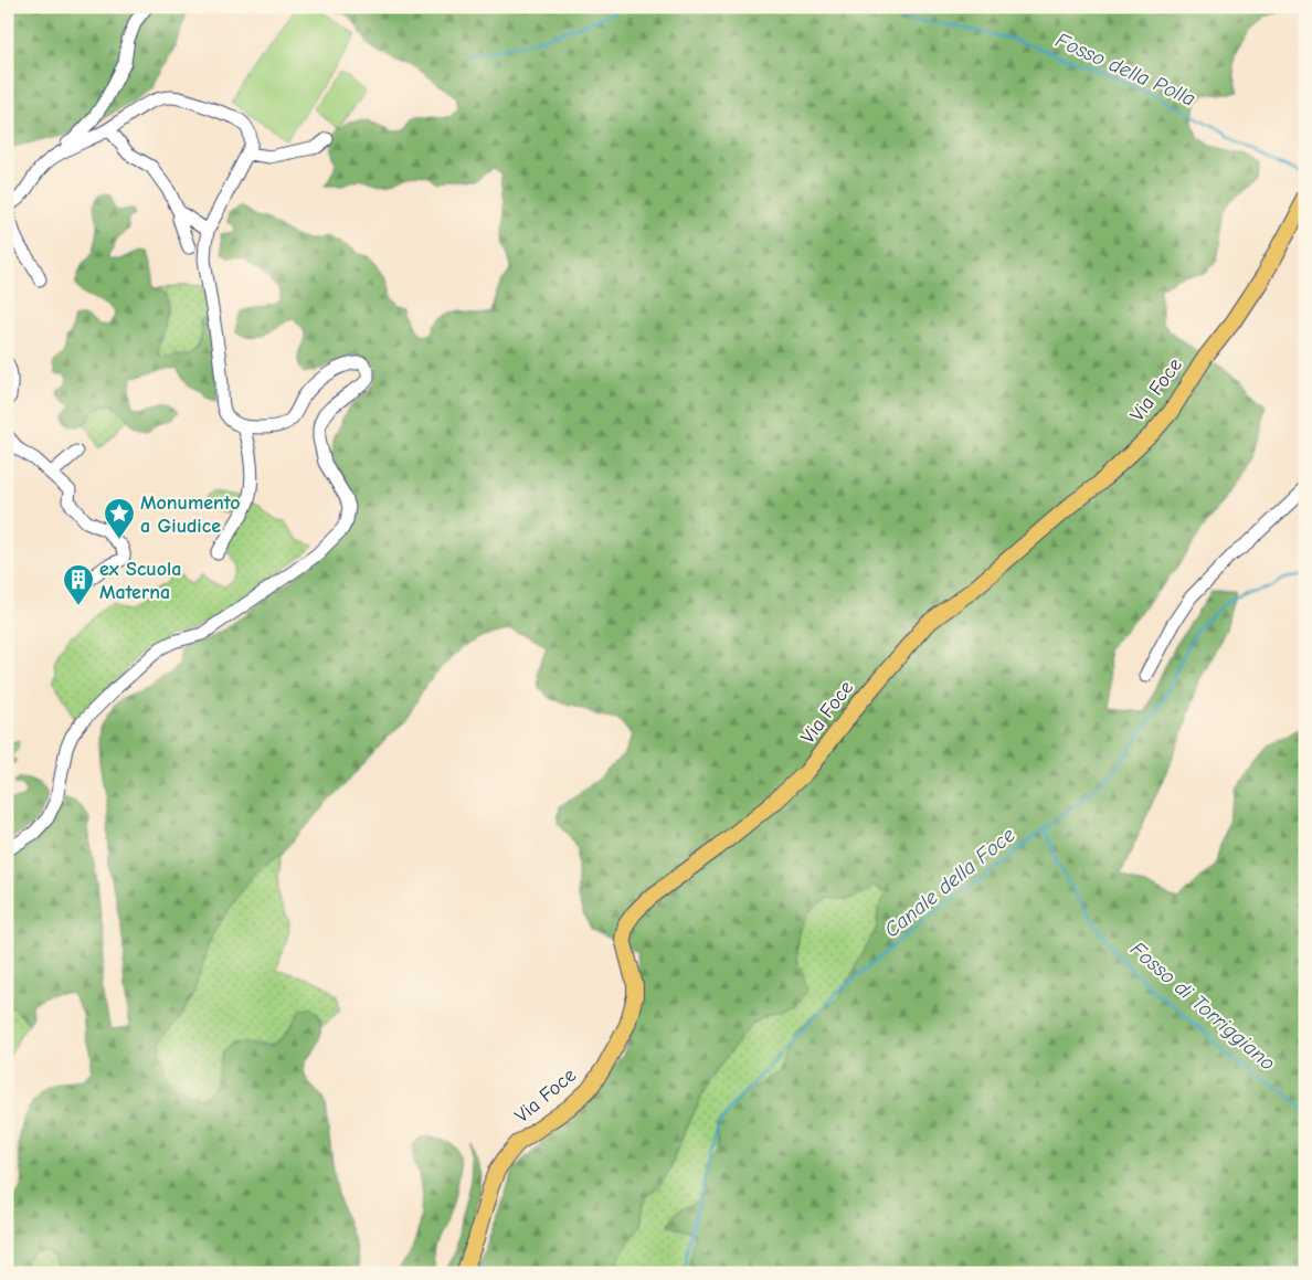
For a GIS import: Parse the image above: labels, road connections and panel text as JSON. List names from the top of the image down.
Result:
{
  "streets": {
    "main road": ["Via Foce"]
  },
  "water": ["Fosso della Polla", "Canale della Foce", "Fosso di Torriggiano"],
  "places": {
    "place": ["Monumento a Giudice"],
    "building": ["ex Scuola Materna"]
  }
}
